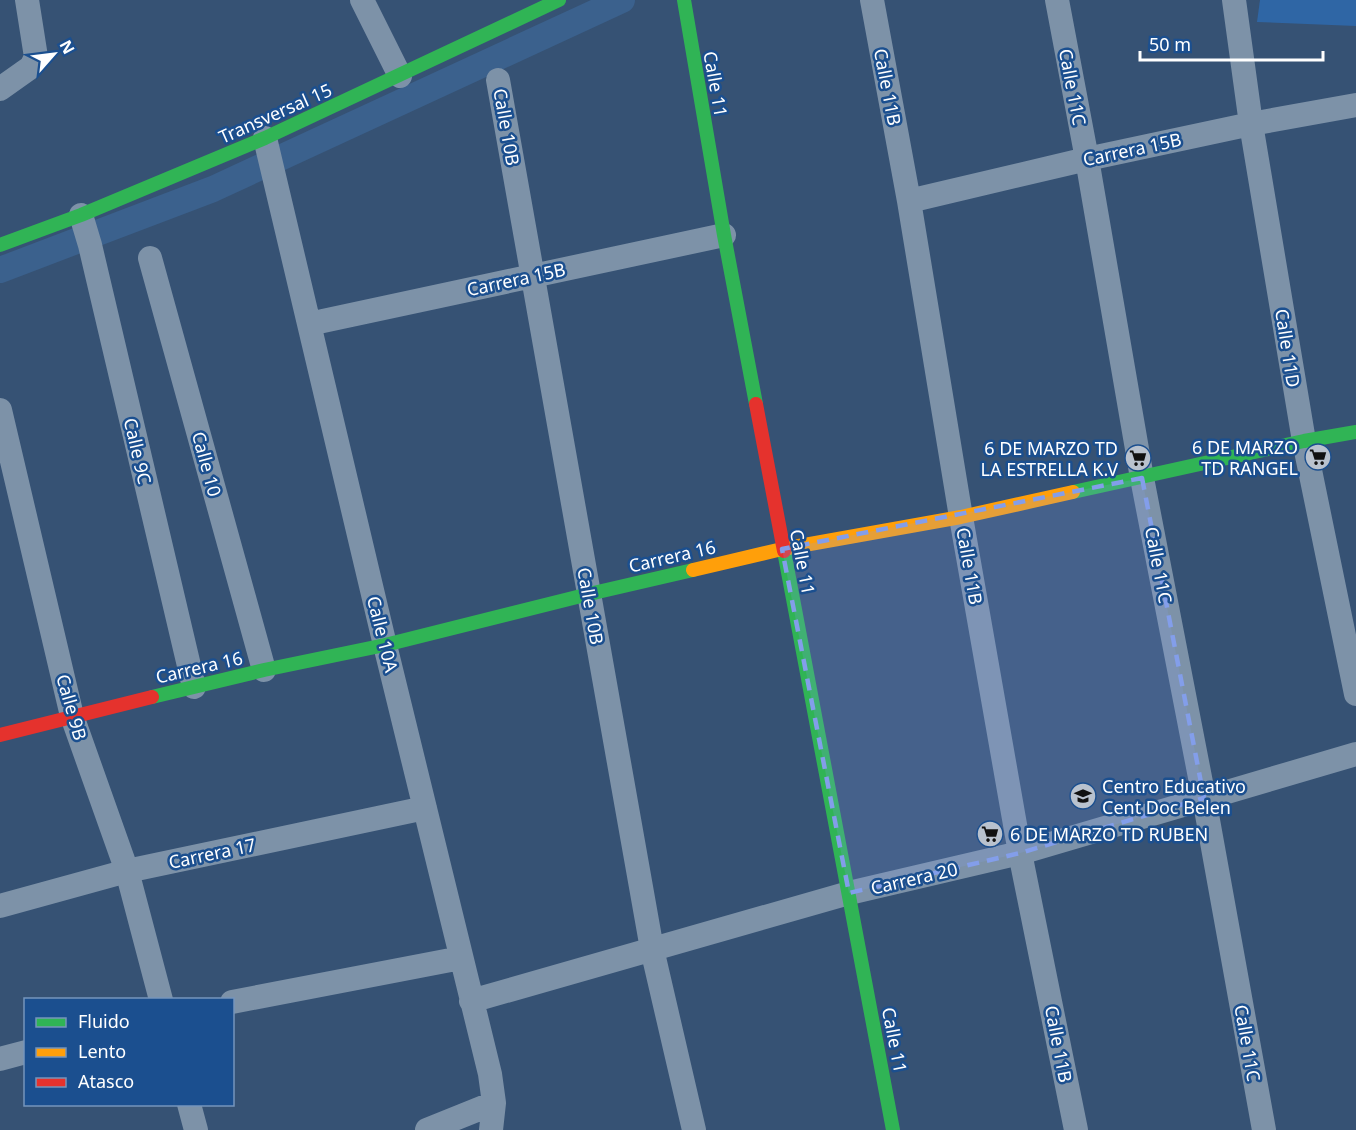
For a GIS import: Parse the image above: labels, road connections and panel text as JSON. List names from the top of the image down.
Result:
{
  "streets": {
    "street": [
      "Calle 11",
      "Calle 11B",
      "Calle 11C",
      "Transversal 15",
      "Calle 10B",
      "Carrera 15B",
      "Calle 11D",
      "Calle 9C",
      "Calle 10",
      "Carrera 16",
      "Calle 10A",
      "Calle 9B",
      "Carrera 17",
      "Carrera 20"
    ]
  },
  "crossings": [
    ["Calle 11", "Carrera 15B"],
    ["Calle 11", "Carrera 16"],
    ["Calle 11", "Carrera 20"],
    ["Calle 11B", "Carrera 15B"],
    ["Calle 11B", "Carrera 16"],
    ["Calle 11B", "Carrera 20"],
    ["Calle 11C", "Carrera 15B"],
    ["Calle 11C", "Carrera 16"],
    ["Calle 11C", "Carrera 20"],
    ["Transversal 15", "Calle 9C"],
    ["Transversal 15", "Calle 10A"],
    ["Calle 10B", "Carrera 15B"],
    ["Calle 10B", "Carrera 16"],
    ["Calle 10B", "Carrera 20"],
    ["Carrera 15B", "Calle 11D"],
    ["Carrera 15B", "Calle 10A"],
    ["Calle 11D", "Carrera 16"],
    ["Calle 9C", "Carrera 16"],
    ["Calle 10", "Carrera 16"],
    ["Carrera 16", "Calle 10A"],
    ["Carrera 16", "Calle 9B"],
    ["Calle 10A", "Carrera 17"],
    ["Calle 10A", "Carrera 20"],
    ["Calle 9B", "Carrera 17"]
  ],
  "places": {
    "supermarket": ["6 DE MARZO TD RANGEL", "6 DE MARZO TD LA ESTRELLA K.V", "6 DE MARZO TD RUBEN"],
    "school or university": ["Centro Educativo Cent Doc Belen"]
  },
  "legend": ["Fluido", "Lento", "Atasco"],
  "scale_bar": "50 m",
  "north": "top right"
}
